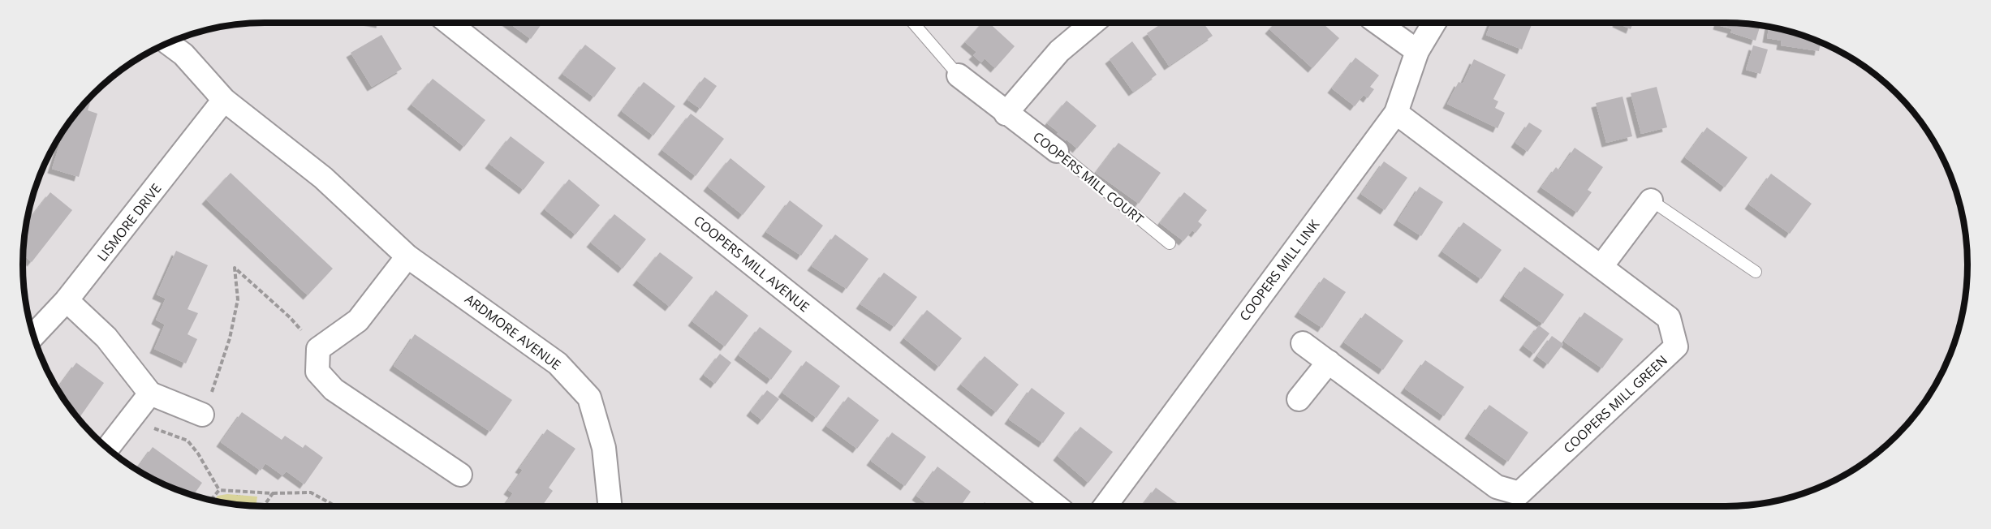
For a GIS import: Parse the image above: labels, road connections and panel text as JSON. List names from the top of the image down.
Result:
{
  "streets": {
    "street": [
      "COOPERS MILL COURT",
      "LISMORE DRIVE",
      "COOPERS MILL AVENUE",
      "COOPERS MILL LINK",
      "ARDMORE AVENUE",
      "COOPERS MILL GREEN"
    ]
  },
  "crossings": [
    ["LISMORE DRIVE", "ARDMORE AVENUE"],
    ["COOPERS MILL LINK", "COOPERS MILL GREEN"]
  ]
}
